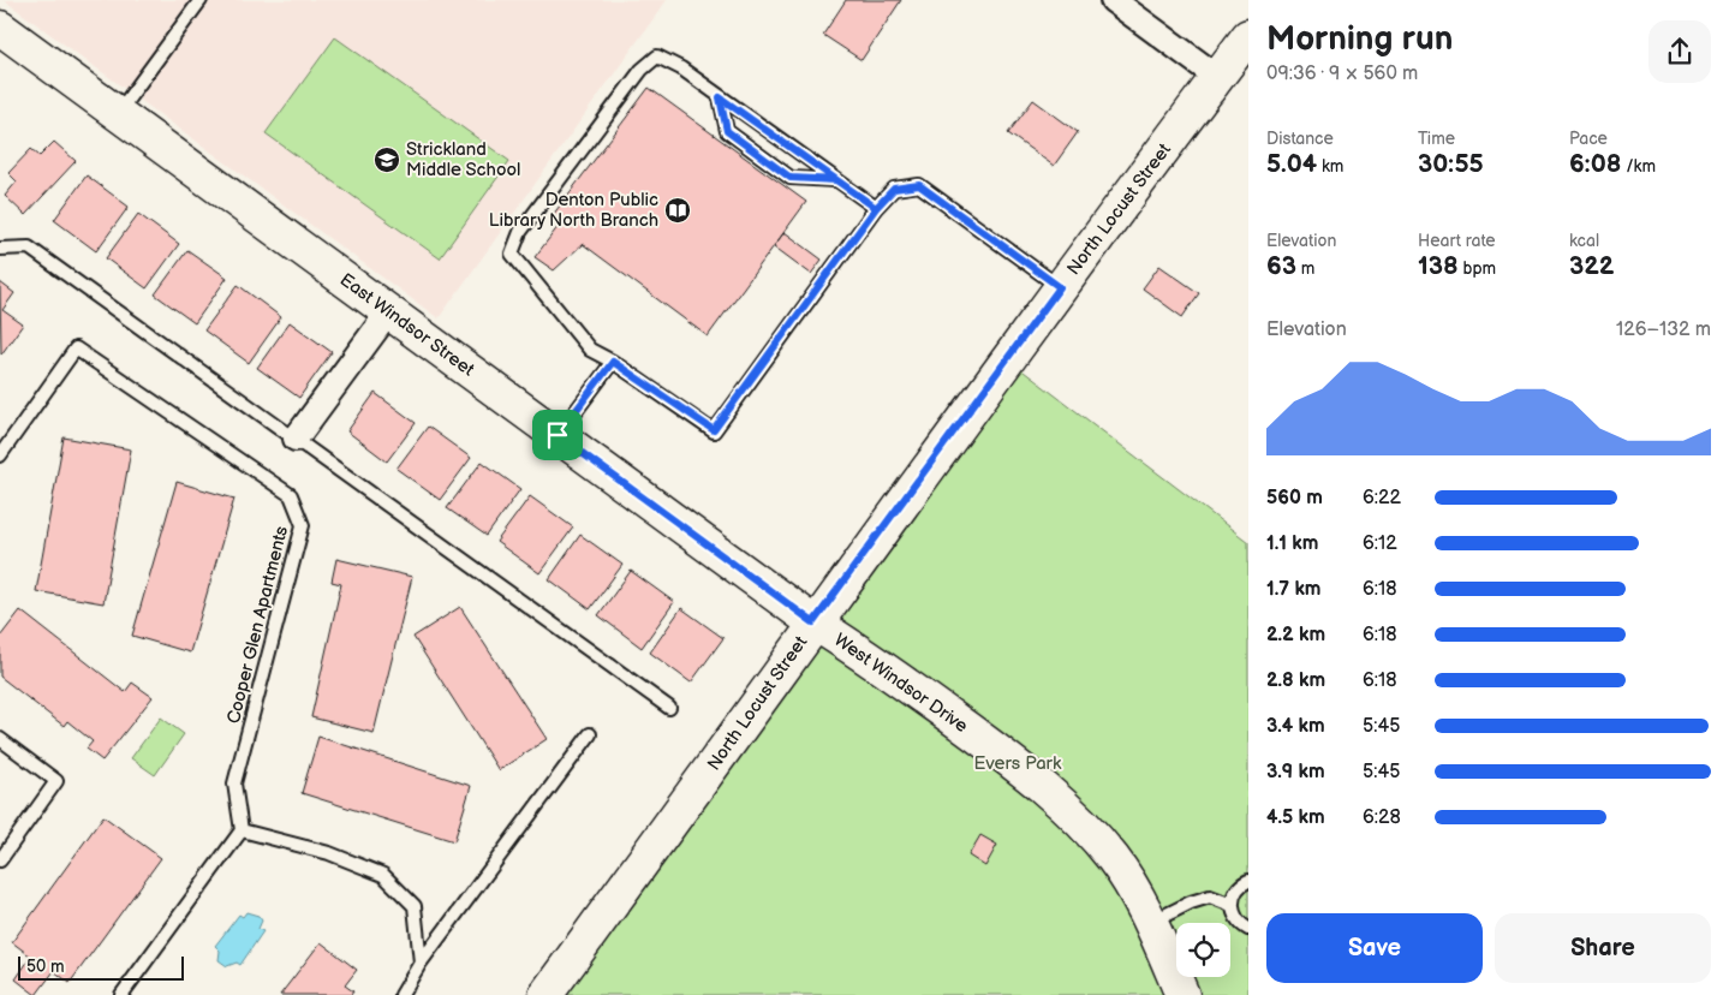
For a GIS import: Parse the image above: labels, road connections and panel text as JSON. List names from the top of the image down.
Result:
{
  "streets": {
    "street": ["North Locust Street", "East Windsor Street", "West Windsor Drive"],
    "lane": ["Cooper Glen Apartments"]
  },
  "crossings": [
    ["North Locust Street", "East Windsor Street"],
    ["North Locust Street", "West Windsor Drive"],
    ["East Windsor Street", "West Windsor Drive"]
  ],
  "parks": ["Evers Park"],
  "places": {
    "school or university": ["Strickland Middle School"],
    "library": ["Denton Public Library North Branch"]
  },
  "scale_bar": "50 m",
  "page": {
    "heading": ["Morning run", "09:36 · 9 × 560 m"],
    "stats": [
      ["Distance", "5.04 km"],
      ["Time", "30:55"],
      ["Pace", "6:08 /km"],
      ["Elevation", "63 m"],
      ["Heart rate", "138 bpm"],
      ["kcal", "322"]
    ],
    "chart": ["Elevation", "126–132 m"],
    "list": [
      {
        "name": "560 m",
        "note": "6:22"
      },
      {
        "name": "1.1 km",
        "note": "6:12"
      },
      {
        "name": "1.7 km",
        "note": "6:18"
      },
      {
        "name": "2.2 km",
        "note": "6:18"
      },
      {
        "name": "2.8 km",
        "note": "6:18"
      },
      {
        "name": "3.4 km",
        "note": "5:45"
      },
      {
        "name": "3.9 km",
        "note": "5:45"
      },
      {
        "name": "4.5 km",
        "note": "6:28"
      }
    ],
    "buttons": ["Save", "Share"],
    "scale": "50 m"
  }
}
